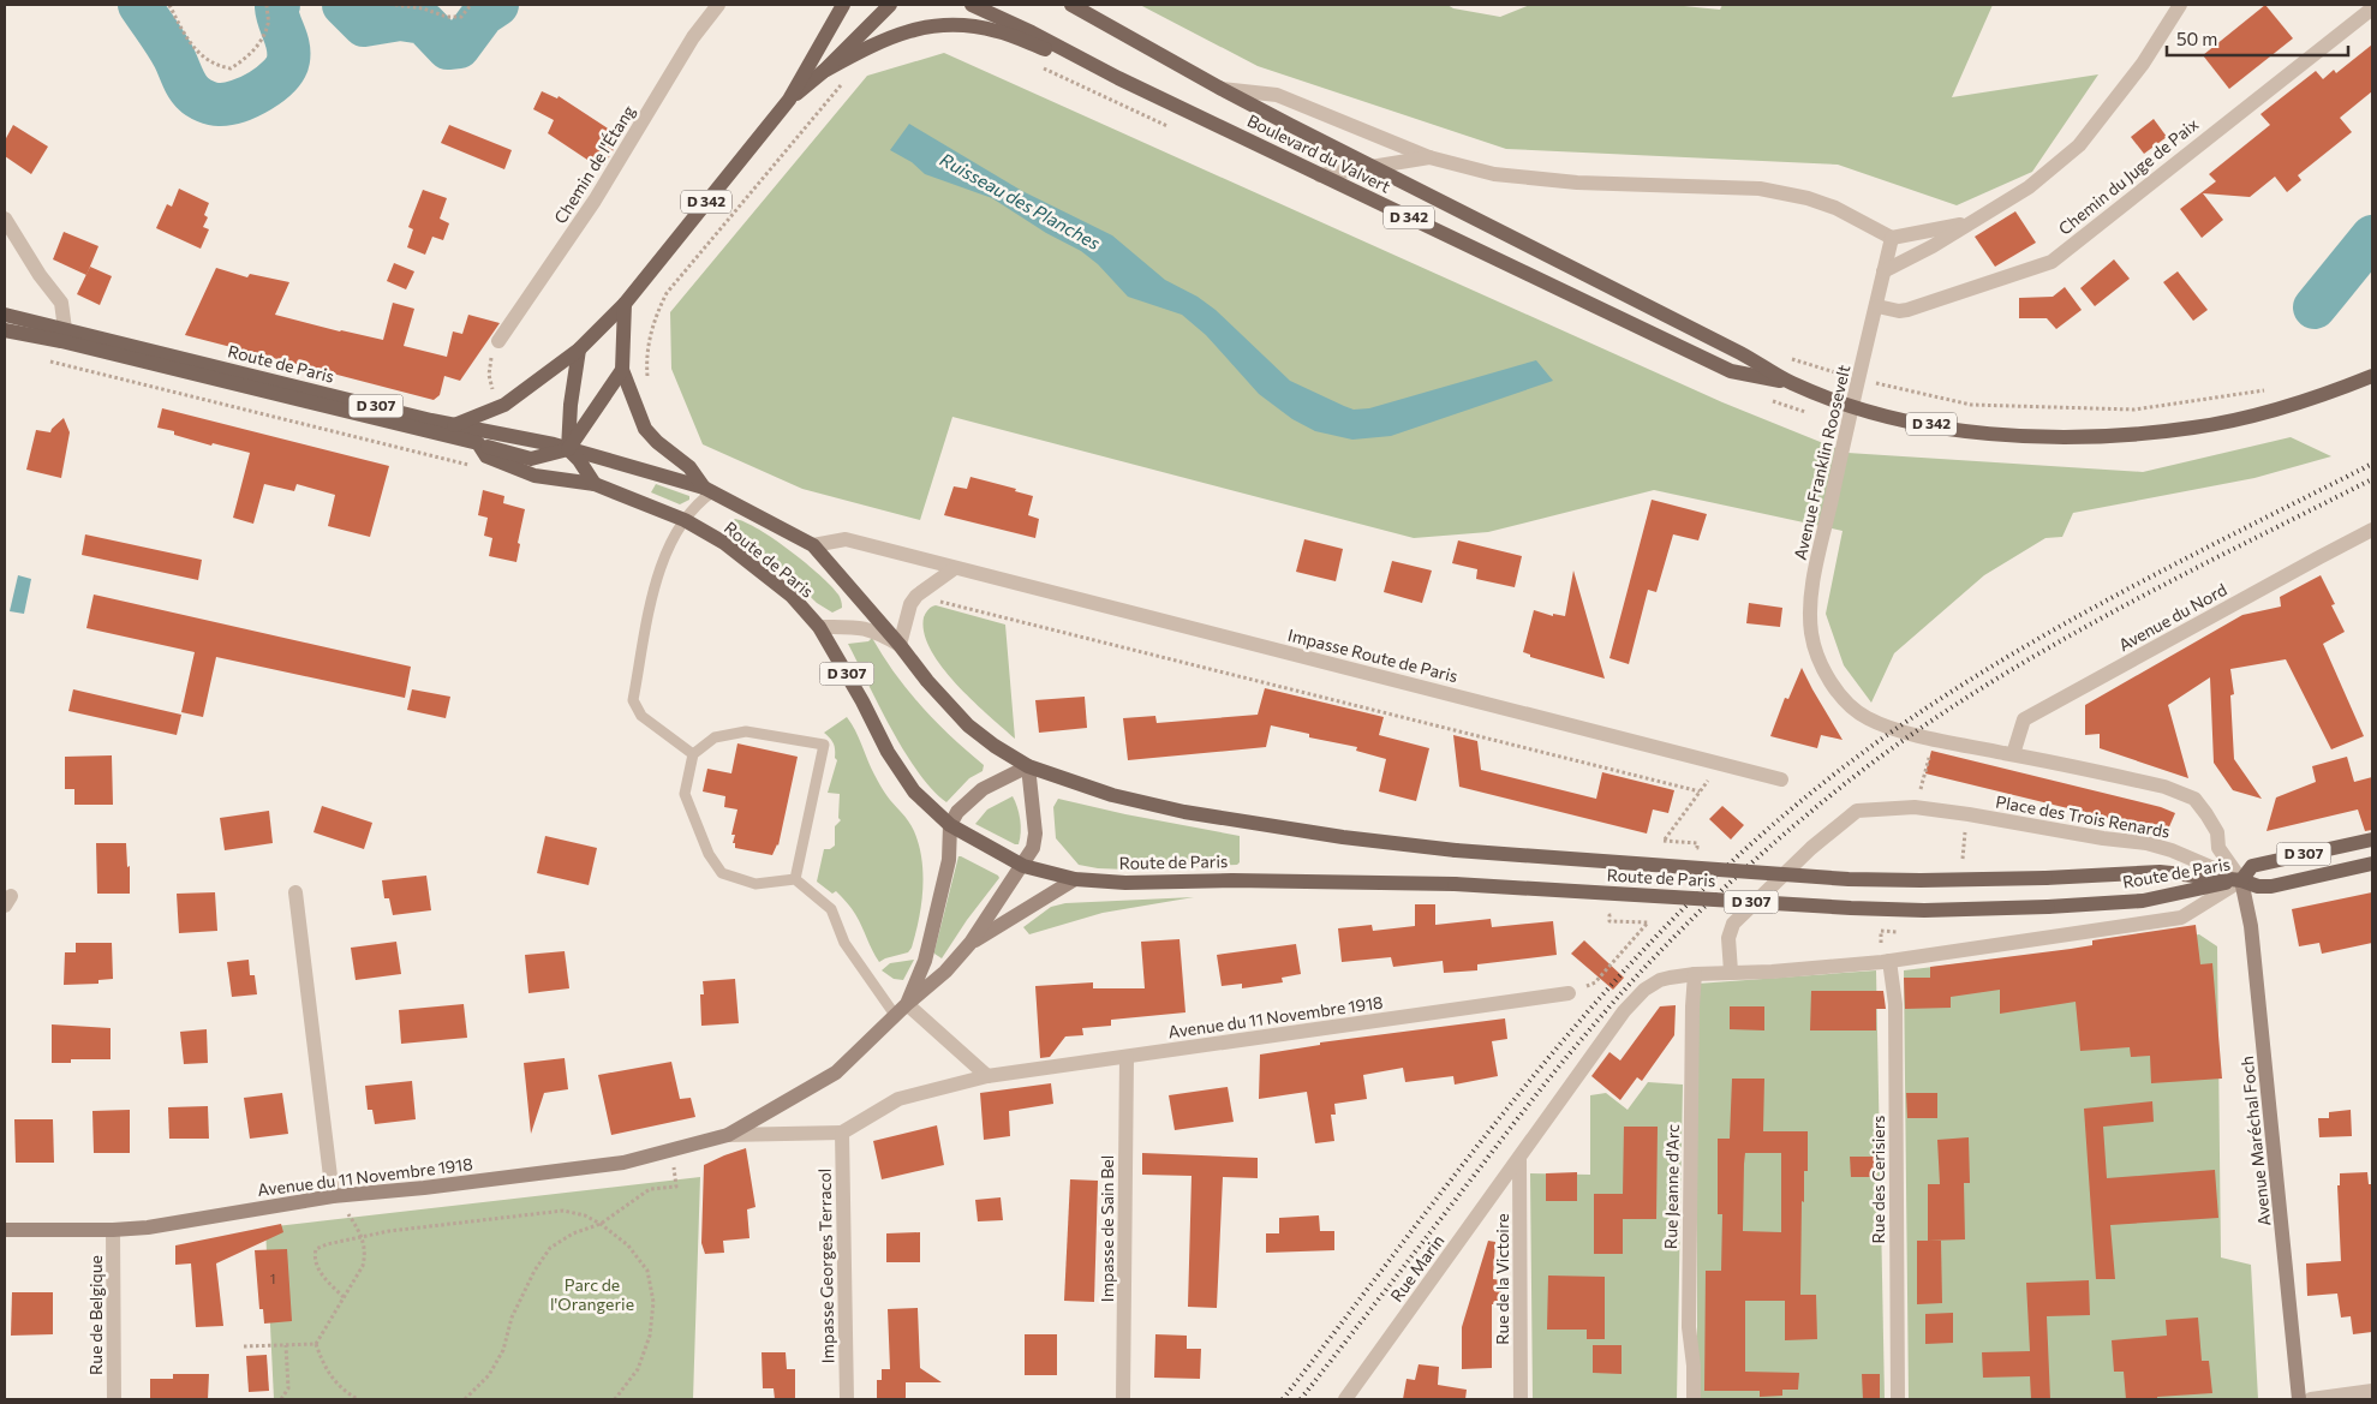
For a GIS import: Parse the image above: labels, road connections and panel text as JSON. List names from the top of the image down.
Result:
{
  "streets": {
    "main road": [
      "Boulevard du Valvert",
      "D 342",
      "Route de Paris",
      "D 307",
      "Avenue du 11 Novembre 1918",
      "Avenue Maréchal Foch"
    ],
    "street": [
      "Chemin de l'Étang",
      "Chemin du Juge de Paix",
      "Avenue Franklin Roosevelt",
      "Avenue du Nord",
      "Impasse Route de Paris",
      "Place des Trois Renards",
      "Rue des Cerisiers",
      "Rue Jeanne d'Arc",
      "Impasse de Sain Bel",
      "Impasse Georges Terracol",
      "Rue Marin",
      "Rue de la Victoire",
      "Rue de Belgique"
    ]
  },
  "crossings": [
    ["Boulevard du Valvert", "D 342"],
    ["Boulevard du Valvert", "Avenue Franklin Roosevelt"],
    ["Chemin du Juge de Paix", "Avenue Franklin Roosevelt"],
    ["D 342", "Route de Paris"],
    ["Route de Paris", "D 307"],
    ["Route de Paris", "Avenue Franklin Roosevelt"],
    ["Route de Paris", "Impasse Route de Paris"],
    ["Route de Paris", "Place des Trois Renards"],
    ["Route de Paris", "Avenue du 11 Novembre 1918"],
    ["Route de Paris", "Avenue Maréchal Foch"],
    ["D 307", "Avenue Franklin Roosevelt"],
    ["D 307", "Place des Trois Renards"],
    ["D 307", "Avenue Maréchal Foch"],
    ["Avenue Franklin Roosevelt", "Avenue du Nord"],
    ["Avenue Franklin Roosevelt", "Place des Trois Renards"],
    ["Avenue Franklin Roosevelt", "Avenue Maréchal Foch"],
    ["Place des Trois Renards", "Avenue Maréchal Foch"],
    ["Avenue du 11 Novembre 1918", "Impasse de Sain Bel"],
    ["Avenue du 11 Novembre 1918", "Impasse Georges Terracol"],
    ["Avenue du 11 Novembre 1918", "Rue de Belgique"],
    ["Rue Jeanne d'Arc", "Rue Marin"],
    ["Rue Marin", "Rue de la Victoire"]
  ],
  "water": ["Ruisseau des Planches"],
  "parks": ["Parc de l'Orangerie"],
  "house_numbers": ["1"],
  "scale_bar": "50 m"
}
